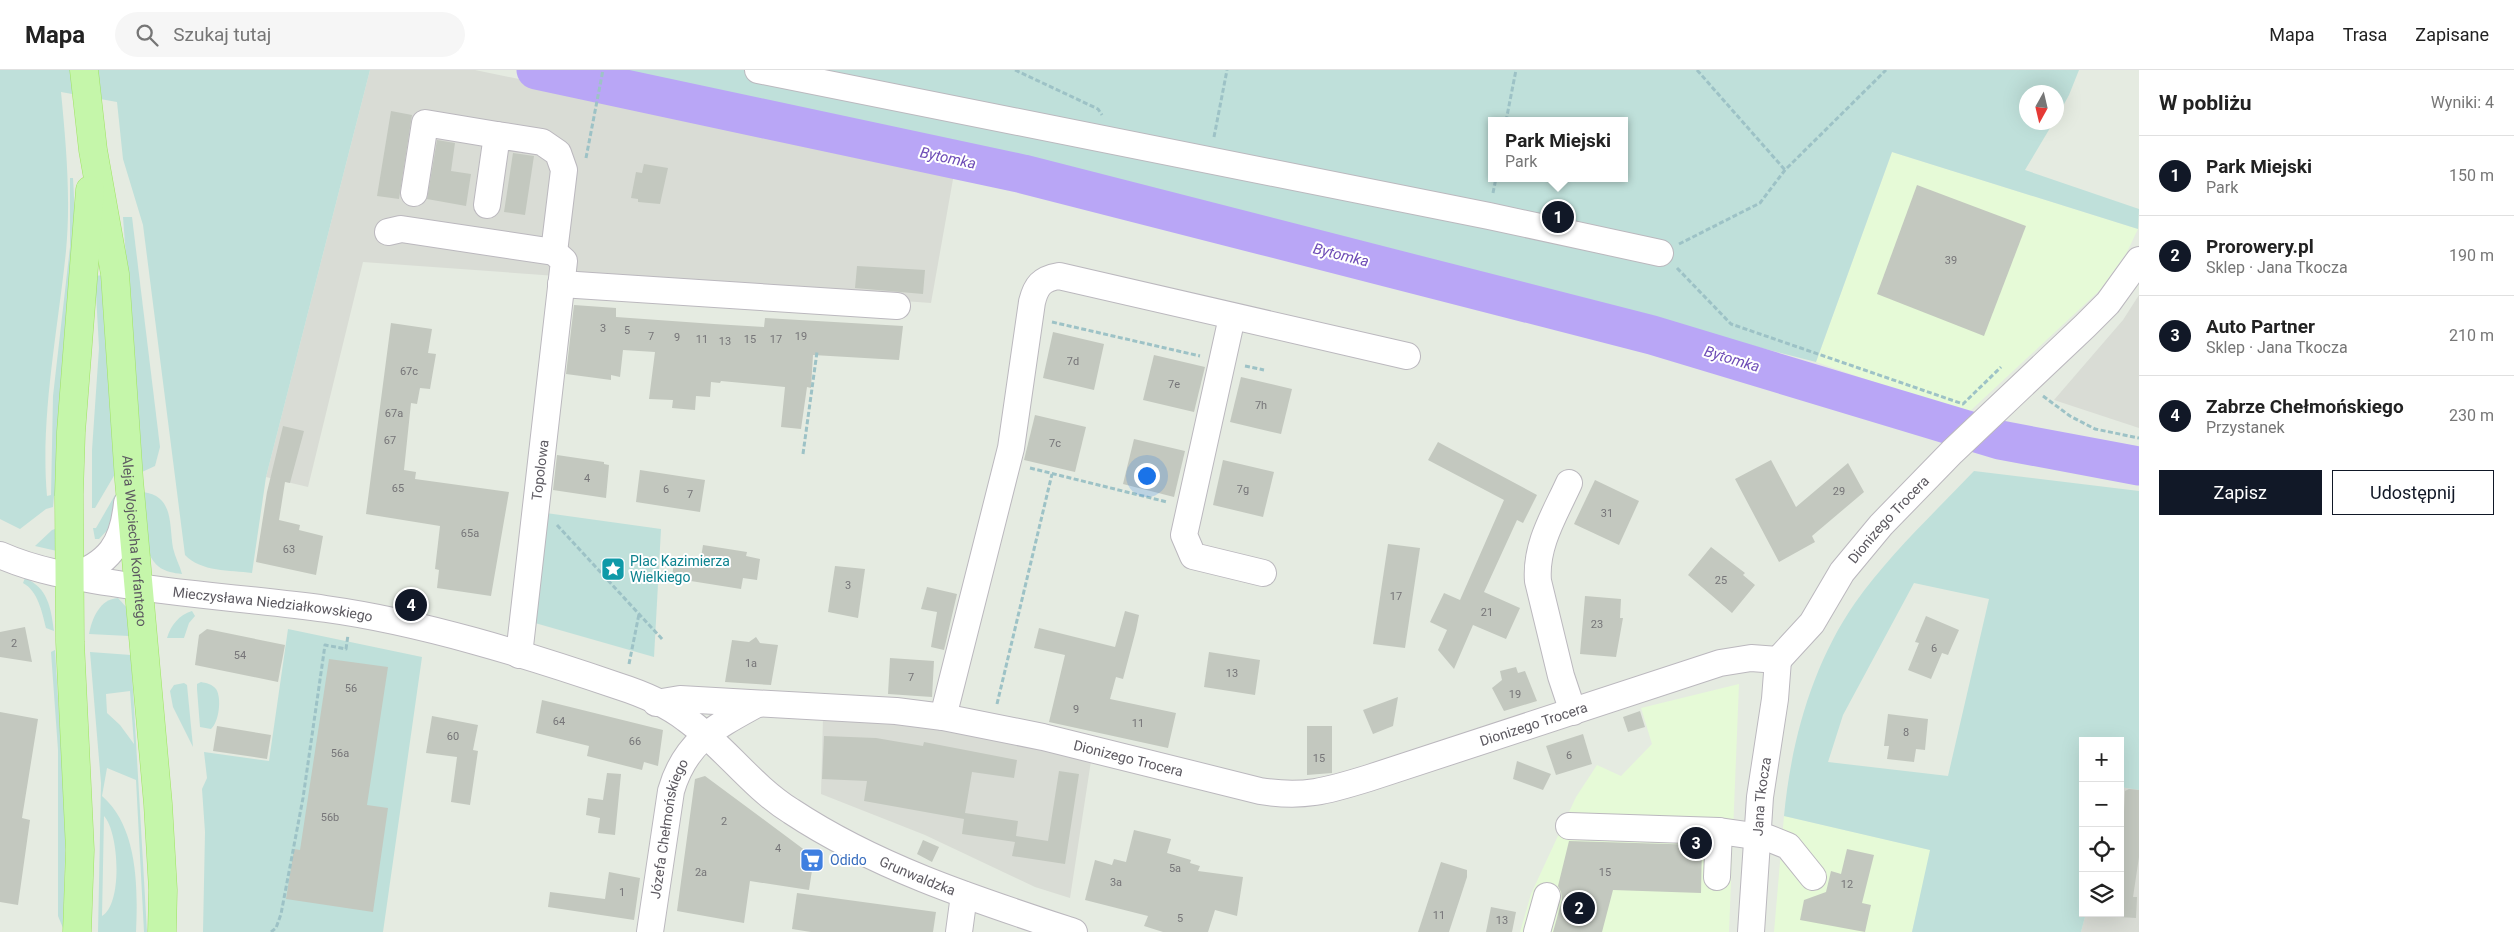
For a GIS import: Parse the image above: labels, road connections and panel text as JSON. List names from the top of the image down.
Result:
{
  "streets": {
    "main road": ["Aleja Wojciecha Korfantego"],
    "street": [
      "Topolowa",
      "Dionizego Trocera",
      "Mieczysława Niedziałkowskiego",
      "Jana Tkocza",
      "Józefa Chełmońskiego",
      "Grunwaldzka"
    ]
  },
  "crossings": [
    ["Topolowa", "Mieczysława Niedziałkowskiego"],
    ["Dionizego Trocera", "Mieczysława Niedziałkowskiego"],
    ["Dionizego Trocera", "Jana Tkocza"],
    ["Aleja Wojciecha Korfantego", "Mieczysława Niedziałkowskiego"],
    ["Mieczysława Niedziałkowskiego", "Józefa Chełmońskiego"],
    ["Mieczysława Niedziałkowskiego", "Grunwaldzka"],
    ["Józefa Chełmońskiego", "Grunwaldzka"]
  ],
  "water": ["Bytomka"],
  "places": {
    "place": ["Plac Kazimierza Wielkiego"],
    "supermarket": ["Odido"]
  },
  "house_numbers": [
    "39",
    "3",
    "5",
    "7",
    "19",
    "9",
    "11",
    "15",
    "17",
    "13",
    "7d",
    "67c",
    "7e",
    "7h",
    "67a",
    "67",
    "7c",
    "4",
    "65",
    "6",
    "7g",
    "29",
    "7",
    "31",
    "65a",
    "63",
    "25",
    "3",
    "17",
    "21",
    "23",
    "2",
    "6",
    "54",
    "1a",
    "13",
    "7",
    "56",
    "19",
    "9",
    "64",
    "11",
    "8",
    "60",
    "66",
    "56a",
    "6",
    "15",
    "56b",
    "2",
    "4",
    "5a",
    "2a",
    "15",
    "3a",
    "12",
    "1",
    "11",
    "5",
    "13"
  ],
  "north": "bottom",
  "page": {
    "header": "Mapa",
    "search": "Szukaj tutaj",
    "nav": ["Mapa", "Trasa", "Zapisane"],
    "heading": ["W pobliżu", "Wyniki: 4"],
    "popup": ["Park Miejski", "Park"],
    "list": [
      {
        "mark": "1",
        "name": "Park Miejski",
        "note": "Park",
        "value": "150 m"
      },
      {
        "mark": "2",
        "name": "Prorowery.pl",
        "note": "Sklep · Jana Tkocza",
        "value": "190 m"
      },
      {
        "mark": "3",
        "name": "Auto Partner",
        "note": "Sklep · Jana Tkocza",
        "value": "210 m"
      },
      {
        "mark": "4",
        "name": "Zabrze Chełmońskiego",
        "note": "Przystanek",
        "value": "230 m"
      }
    ],
    "pins": [
      "1",
      "4",
      "3",
      "2"
    ],
    "buttons": ["Zapisz", "Udostępnij"],
    "map_buttons": ["+", "−"]
  }
}
